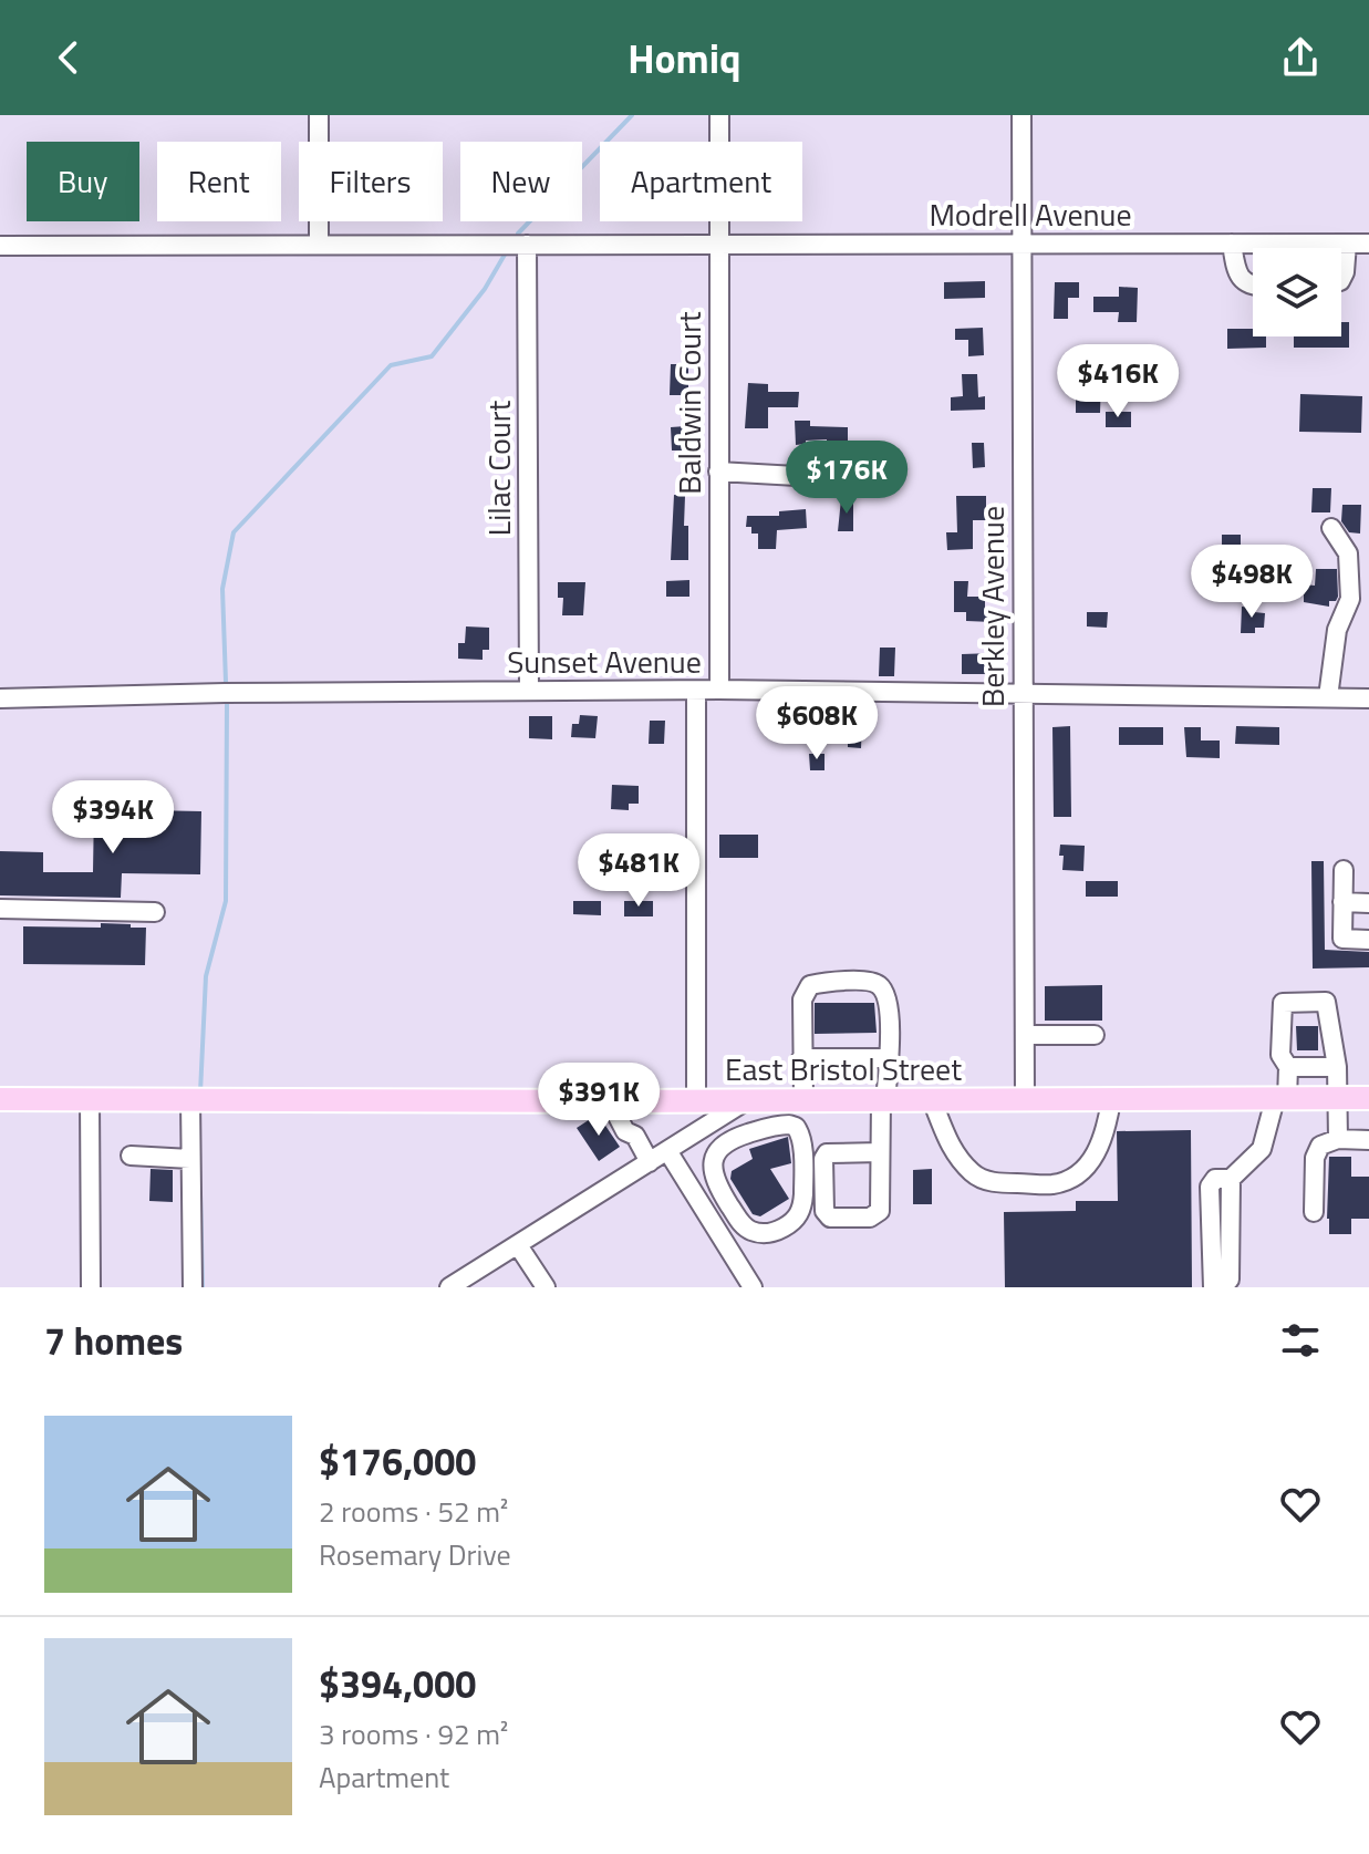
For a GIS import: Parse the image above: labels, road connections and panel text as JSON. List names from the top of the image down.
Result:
{
  "streets": {
    "main road": ["East Bristol Street"],
    "street": [
      "Modrell Avenue",
      "Baldwin Court",
      "Lilac Court",
      "Berkley Avenue",
      "Sunset Avenue"
    ]
  },
  "crossings": [
    ["Modrell Avenue", "Baldwin Court"],
    ["Modrell Avenue", "Lilac Court"],
    ["Modrell Avenue", "Berkley Avenue"],
    ["Baldwin Court", "Sunset Avenue"],
    ["Lilac Court", "Sunset Avenue"],
    ["Berkley Avenue", "Sunset Avenue"],
    ["Berkley Avenue", "East Bristol Street"]
  ],
  "page": {
    "header": "Homiq",
    "chip": [
      "Buy",
      "Rent",
      "Filters",
      "New",
      "Apartment"
    ],
    "price": [
      "$416K",
      "$176K",
      "$498K",
      "$608K",
      "$394K",
      "$481K",
      "$391K"
    ],
    "heading": "7 homes",
    "list": [
      {
        "name": "$176,000",
        "note": "2 rooms · 52 m² · Rosemary Drive"
      },
      {
        "name": "$394,000",
        "note": "3 rooms · 92 m² · Apartment"
      }
    ]
  }
}
